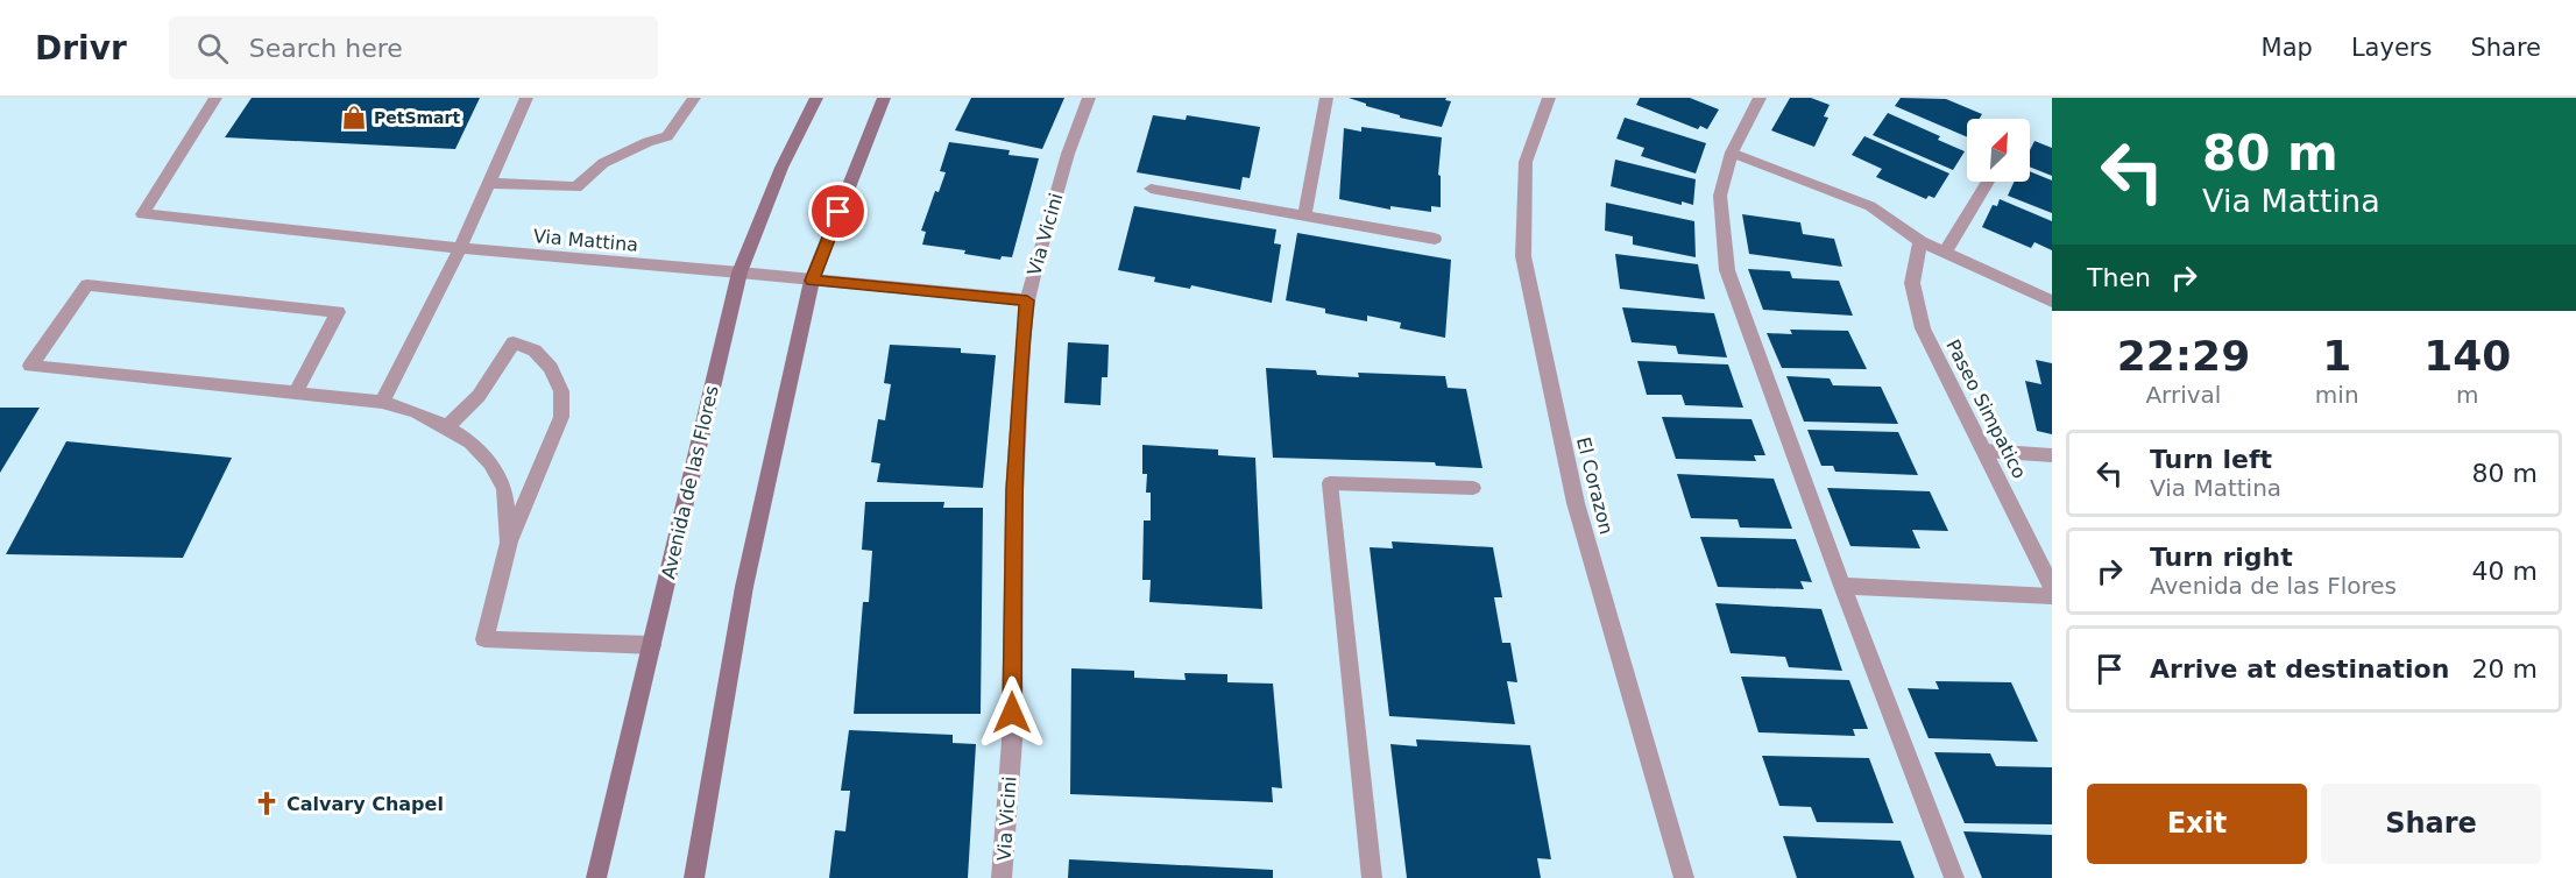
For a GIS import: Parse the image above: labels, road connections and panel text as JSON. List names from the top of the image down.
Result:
{
  "streets": {
    "main road": ["Avenida de las Flores"],
    "street": [
      "Via Vicini",
      "Via Mattina",
      "Paseo Simpatico",
      "El Corazon"
    ]
  },
  "crossings": [
    ["Via Vicini", "Via Mattina"],
    ["Via Mattina", "Avenida de las Flores"]
  ],
  "places": {
    "shop": ["PetSmart"],
    "church": ["Calvary Chapel"]
  },
  "north": "top right",
  "page": {
    "header": "Drivr",
    "search": "Search here",
    "nav": ["Map", "Layers", "Share"],
    "turn": ["80 m", "Via Mattina"],
    "then": "Then",
    "eta": [
      "22:29",
      "Arrival",
      "1",
      "min",
      "140",
      "m"
    ],
    "list": [
      {
        "name": "Turn left",
        "note": "Via Mattina",
        "value": "80 m"
      },
      {
        "name": "Turn right",
        "note": "Avenida de las Flores",
        "value": "40 m"
      },
      {
        "name": "Arrive at destination",
        "value": "20 m"
      }
    ],
    "buttons": ["Exit", "Share"]
  }
}
